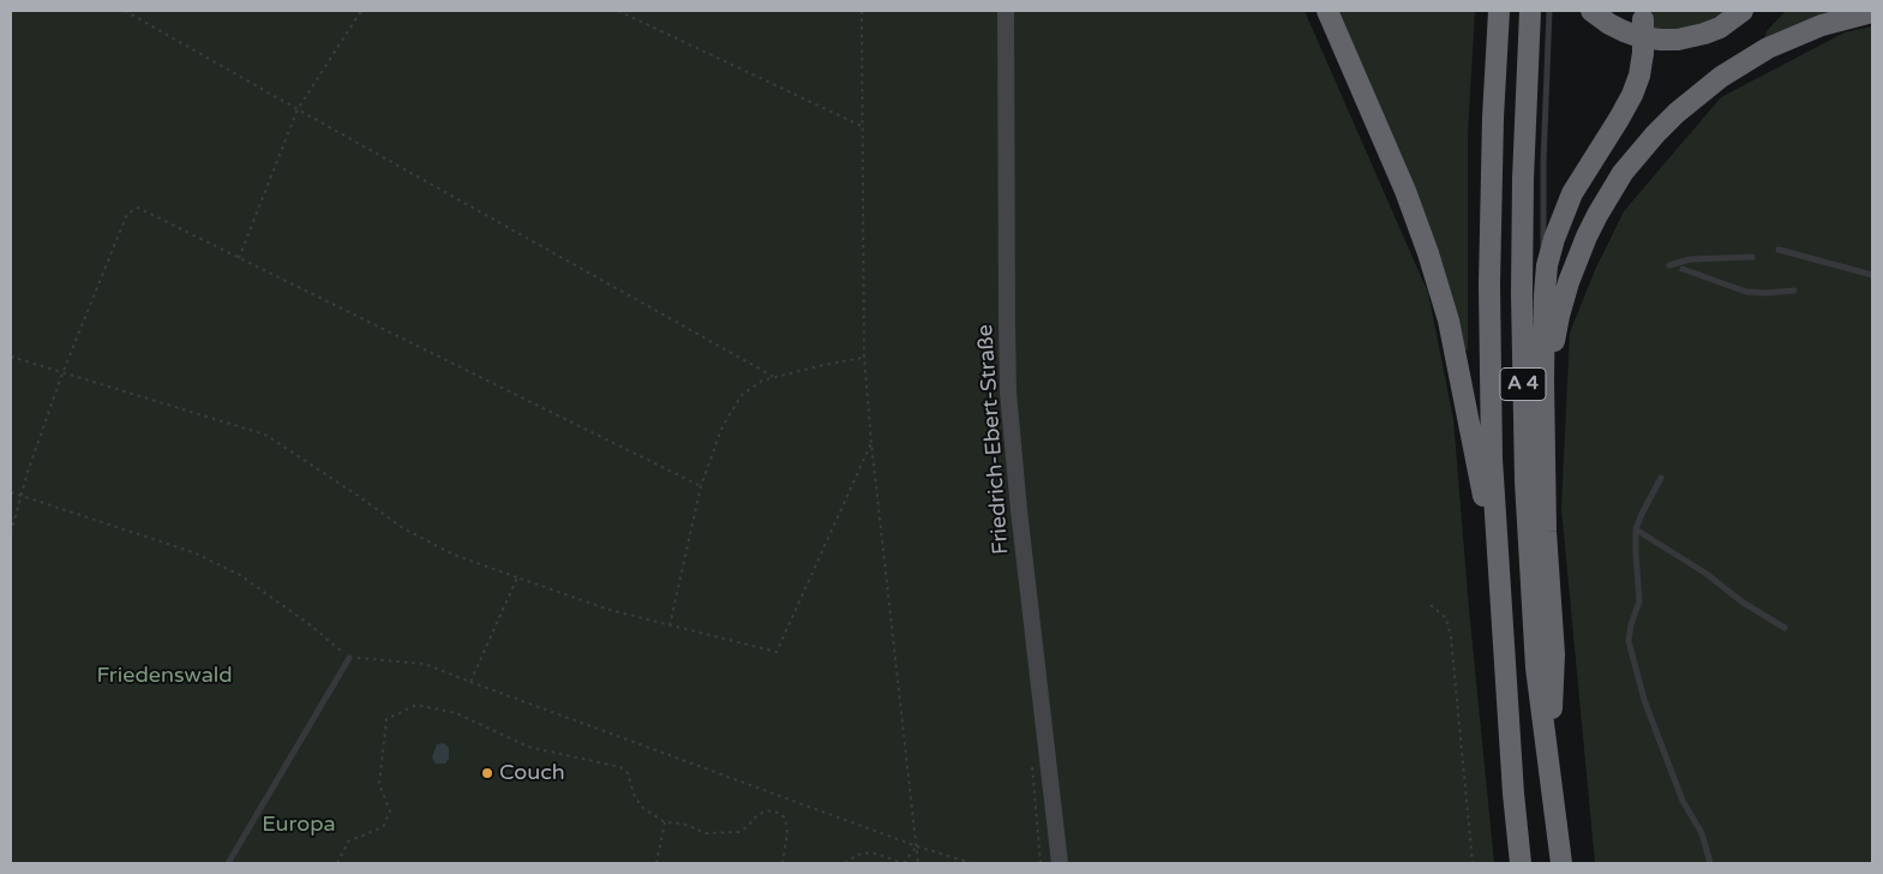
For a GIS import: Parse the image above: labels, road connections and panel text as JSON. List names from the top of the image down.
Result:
{
  "streets": {
    "highway": ["A 4"],
    "main road": ["Friedrich-Ebert-Straße"]
  },
  "parks": ["Friedenswald", "Europa"],
  "places": ["Couch"]
}
